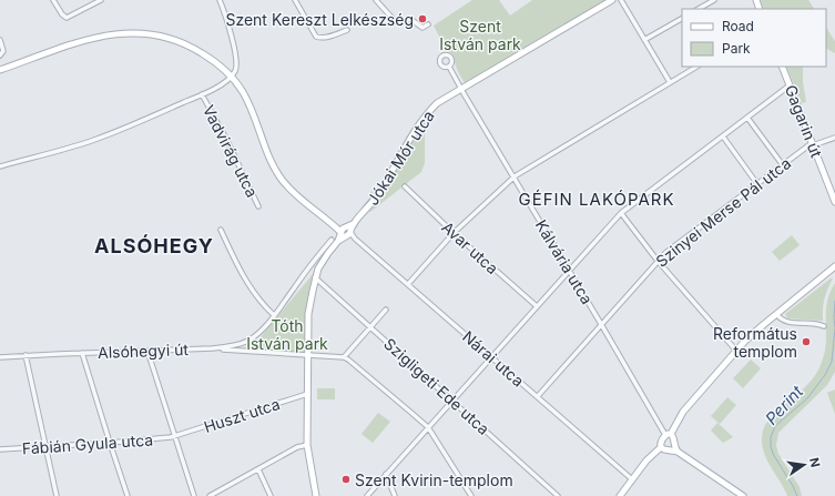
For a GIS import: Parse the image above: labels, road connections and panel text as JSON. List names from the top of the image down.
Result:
{
  "streets": {
    "street": [
      "Gagarin út",
      "Vadvirág utca",
      "Jókai Mór utca",
      "Szinyei Merse Pál utca",
      "Avar utca",
      "Kálvária utca",
      "Alsóhegyi út",
      "Nárai utca",
      "Szigligeti Ede utca",
      "Huszt utca",
      "Fábián Gyula utca"
    ]
  },
  "crossings": [
    ["Gagarin út", "Szinyei Merse Pál utca"],
    ["Jókai Mór utca", "Kálvária utca"],
    ["Jókai Mór utca", "Nárai utca"],
    ["Jókai Mór utca", "Szigligeti Ede utca"],
    ["Szinyei Merse Pál utca", "Kálvária utca"],
    ["Szinyei Merse Pál utca", "Nárai utca"],
    ["Huszt utca", "Fábián Gyula utca"]
  ],
  "districts": ["GÉFIN LAKÓPARK", "ALSÓHEGY"],
  "water": ["Perint"],
  "parks": ["Szent István park", "Tóth István park"],
  "places": ["Szent Kereszt Lelkészség", "Református templom", "Szent Kvirin-templom"],
  "legend": ["Road", "Park"],
  "north": "right"
}
